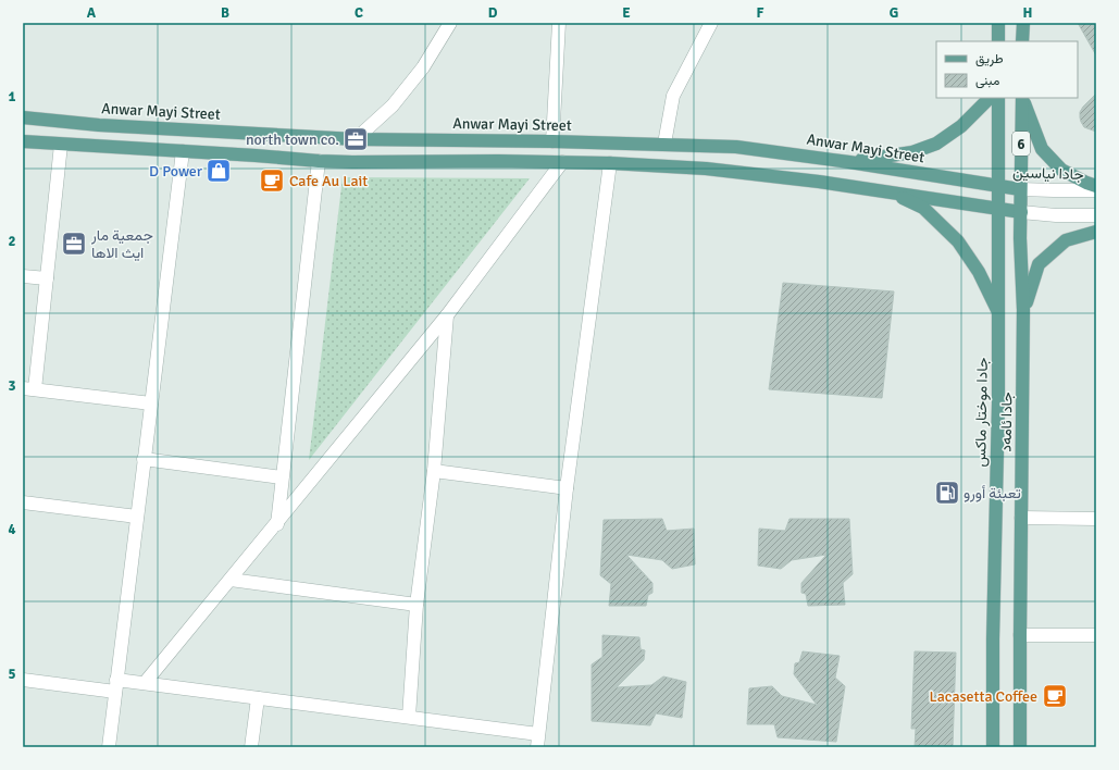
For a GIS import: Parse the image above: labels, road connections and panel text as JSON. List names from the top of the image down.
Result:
{
  "streets": {
    "main road": [
      "Anwar Mayi Street",
      "6",
      "جادا نیاسین",
      "جادا موختار ماكس",
      "جادا ئامەد"
    ]
  },
  "crossings": [
    ["Anwar Mayi Street", "6"],
    ["Anwar Mayi Street", "جادا نیاسین"],
    ["6", "جادا نیاسین"],
    ["6", "جادا موختار ماكس"],
    ["جادا نیاسین", "جادا ئامەد"]
  ],
  "places": {
    "office": ["north town co.", "جمعية مار ايث الاها"],
    "shop": ["D Power"],
    "cafe": ["Cafe Au Lait", "Lacasetta Coffee"],
    "fuel station": ["تعبئة أورو"]
  },
  "legend": ["طريق", "مبنى"],
  "grid": {
    "columns": [
      "A",
      "B",
      "C",
      "D",
      "E",
      "F",
      "G",
      "H"
    ],
    "rows": [
      "1",
      "2",
      "3",
      "4",
      "5"
    ]
  }
}
